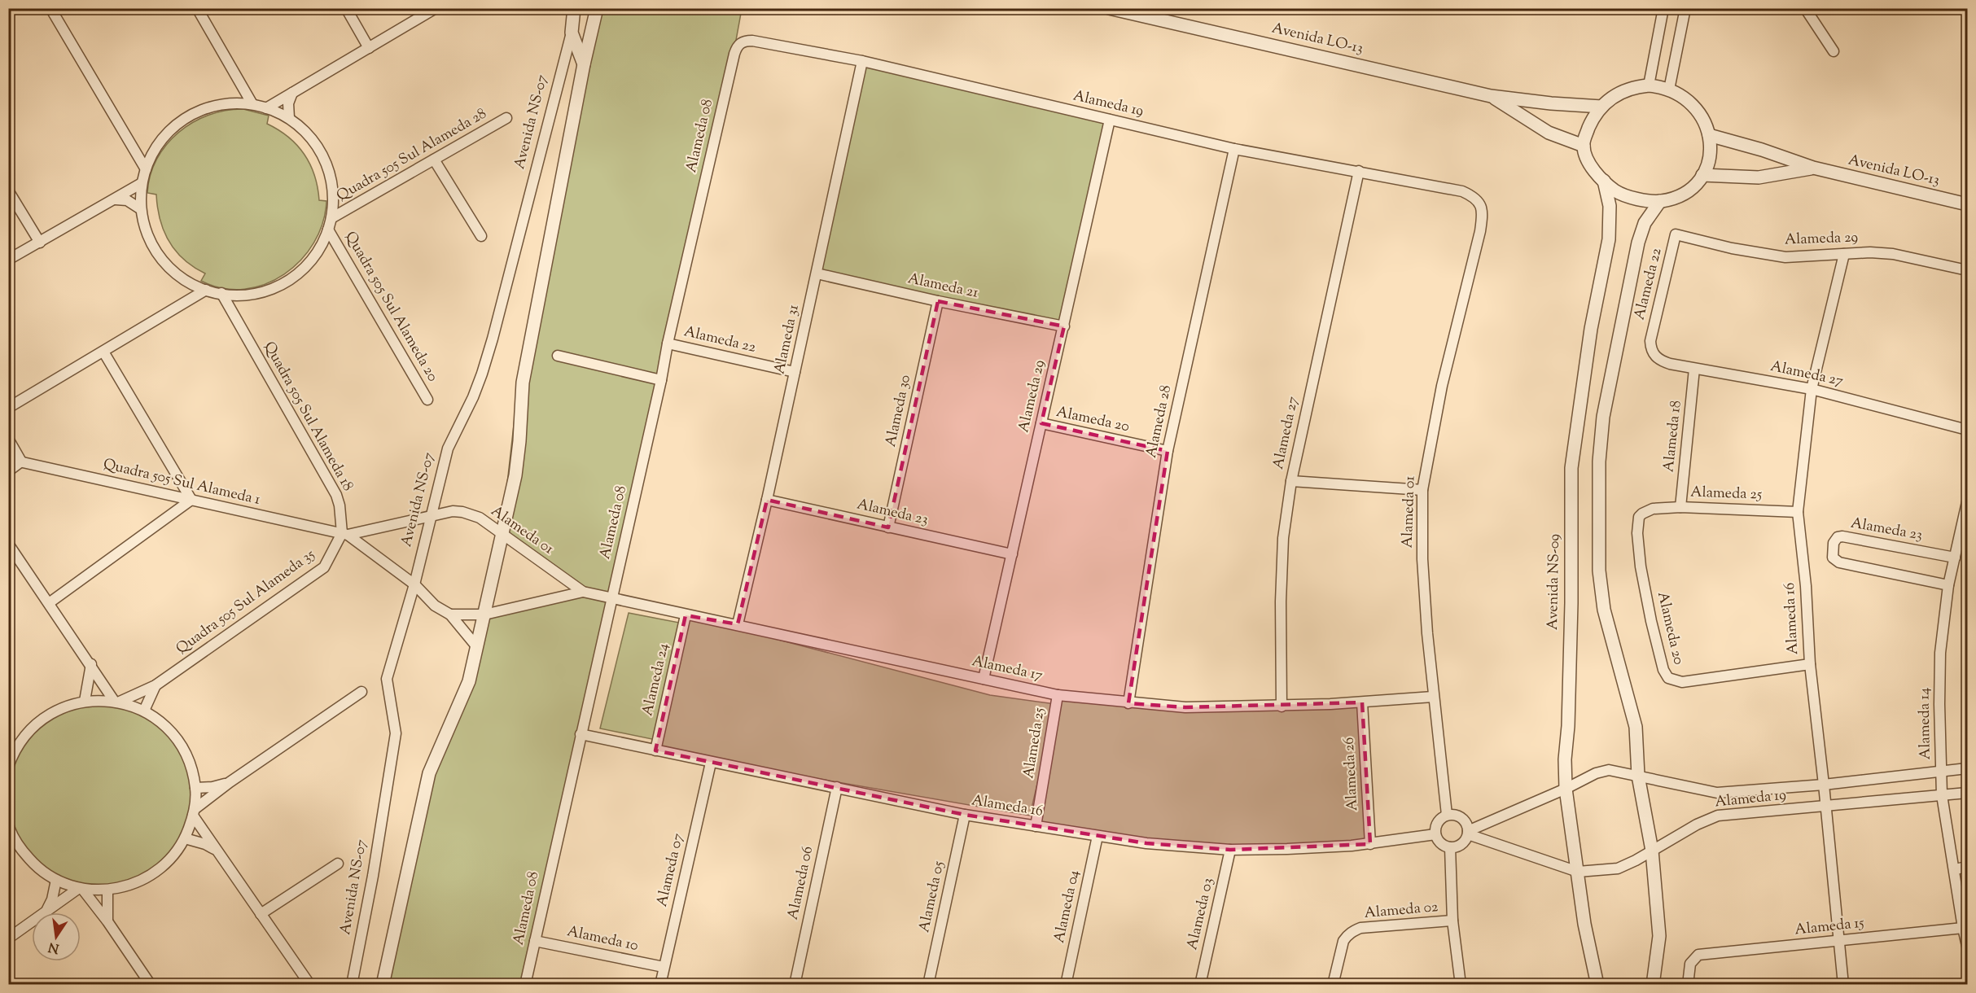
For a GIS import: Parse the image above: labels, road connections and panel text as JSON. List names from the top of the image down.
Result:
{
  "streets": {
    "street": [
      "Avenida LO-13",
      "Alameda 19",
      "Avenida NS-07",
      "Alameda 08",
      "Quadra 505 Sul Alameda 28",
      "Alameda 29",
      "Alameda 22",
      "Alameda 21",
      "Quadra 505 Sul Alameda 20",
      "Alameda 31",
      "Alameda 27",
      "Alameda 30",
      "Quadra 505 Sul Alameda 18",
      "Alameda 20",
      "Alameda 28",
      "Alameda 18",
      "Quadra 505 Sul Alameda 1",
      "Alameda 25",
      "Alameda 01",
      "Alameda 23",
      "Avenida NS-09",
      "Quadra 505 Sul Alameda 35",
      "Alameda 16",
      "Alameda 17",
      "Alameda 24",
      "Alameda 14",
      "Alameda 26",
      "Alameda 07",
      "Alameda 06",
      "Alameda 05",
      "Alameda 04",
      "Alameda 02",
      "Alameda 03",
      "Alameda 15",
      "Alameda 10"
    ]
  },
  "crossings": [
    ["Avenida LO-13", "Avenida NS-09"],
    ["Alameda 19", "Alameda 08"],
    ["Alameda 19", "Alameda 29"],
    ["Alameda 19", "Alameda 31"],
    ["Alameda 19", "Alameda 27"],
    ["Alameda 19", "Alameda 28"],
    ["Alameda 19", "Alameda 01"],
    ["Alameda 19", "Avenida NS-09"],
    ["Alameda 19", "Alameda 16"],
    ["Alameda 19", "Alameda 14"],
    ["Avenida NS-07", "Alameda 01"],
    ["Alameda 08", "Alameda 22"],
    ["Alameda 08", "Alameda 16"],
    ["Alameda 08", "Alameda 17"],
    ["Alameda 08", "Alameda 10"],
    ["Alameda 29", "Alameda 22"],
    ["Alameda 29", "Alameda 21"],
    ["Alameda 29", "Alameda 20"],
    ["Alameda 29", "Alameda 23"],
    ["Alameda 29", "Alameda 16"],
    ["Alameda 29", "Alameda 17"],
    ["Alameda 22", "Alameda 31"],
    ["Alameda 22", "Alameda 27"],
    ["Alameda 21", "Alameda 31"],
    ["Alameda 21", "Alameda 30"],
    ["Alameda 31", "Alameda 23"],
    ["Alameda 31", "Alameda 17"],
    ["Alameda 27", "Alameda 18"],
    ["Alameda 27", "Alameda 16"],
    ["Alameda 27", "Alameda 17"],
    ["Alameda 30", "Alameda 23"],
    ["Quadra 505 Sul Alameda 18", "Quadra 505 Sul Alameda 1"],
    ["Quadra 505 Sul Alameda 18", "Alameda 01"],
    ["Quadra 505 Sul Alameda 18", "Quadra 505 Sul Alameda 35"],
    ["Alameda 20", "Alameda 28"],
    ["Alameda 20", "Alameda 25"],
    ["Alameda 20", "Alameda 16"],
    ["Alameda 28", "Alameda 17"],
    ["Alameda 18", "Alameda 25"],
    ["Quadra 505 Sul Alameda 1", "Alameda 01"],
    ["Quadra 505 Sul Alameda 1", "Quadra 505 Sul Alameda 35"],
    ["Alameda 25", "Alameda 16"],
    ["Alameda 25", "Alameda 17"],
    ["Alameda 01", "Quadra 505 Sul Alameda 35"],
    ["Alameda 01", "Alameda 16"],
    ["Alameda 01", "Alameda 17"],
    ["Alameda 23", "Alameda 14"],
    ["Alameda 16", "Alameda 24"],
    ["Alameda 16", "Alameda 26"],
    ["Alameda 16", "Alameda 07"],
    ["Alameda 16", "Alameda 06"],
    ["Alameda 16", "Alameda 05"],
    ["Alameda 16", "Alameda 04"],
    ["Alameda 16", "Alameda 03"],
    ["Alameda 16", "Alameda 15"],
    ["Alameda 17", "Alameda 24"],
    ["Alameda 17", "Alameda 26"],
    ["Alameda 14", "Alameda 15"],
    ["Alameda 07", "Alameda 10"]
  ],
  "north": "bottom"
}
